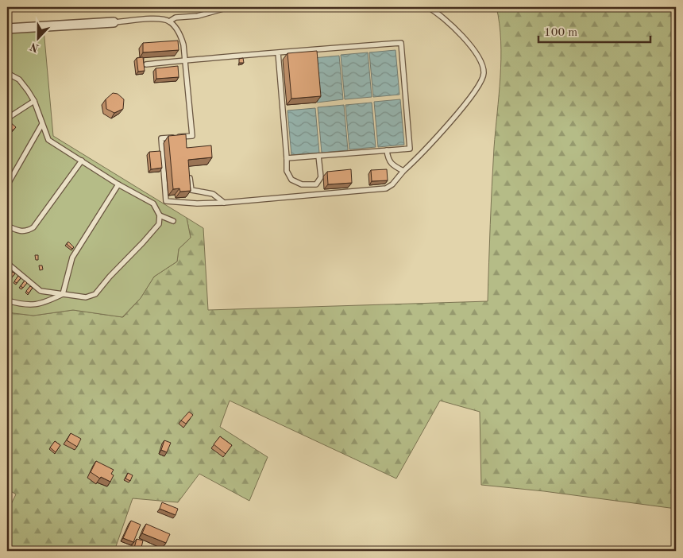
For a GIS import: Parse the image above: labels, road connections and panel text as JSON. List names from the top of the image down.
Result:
{
  "scale_bar": "100 m",
  "north": "bottom"
}
